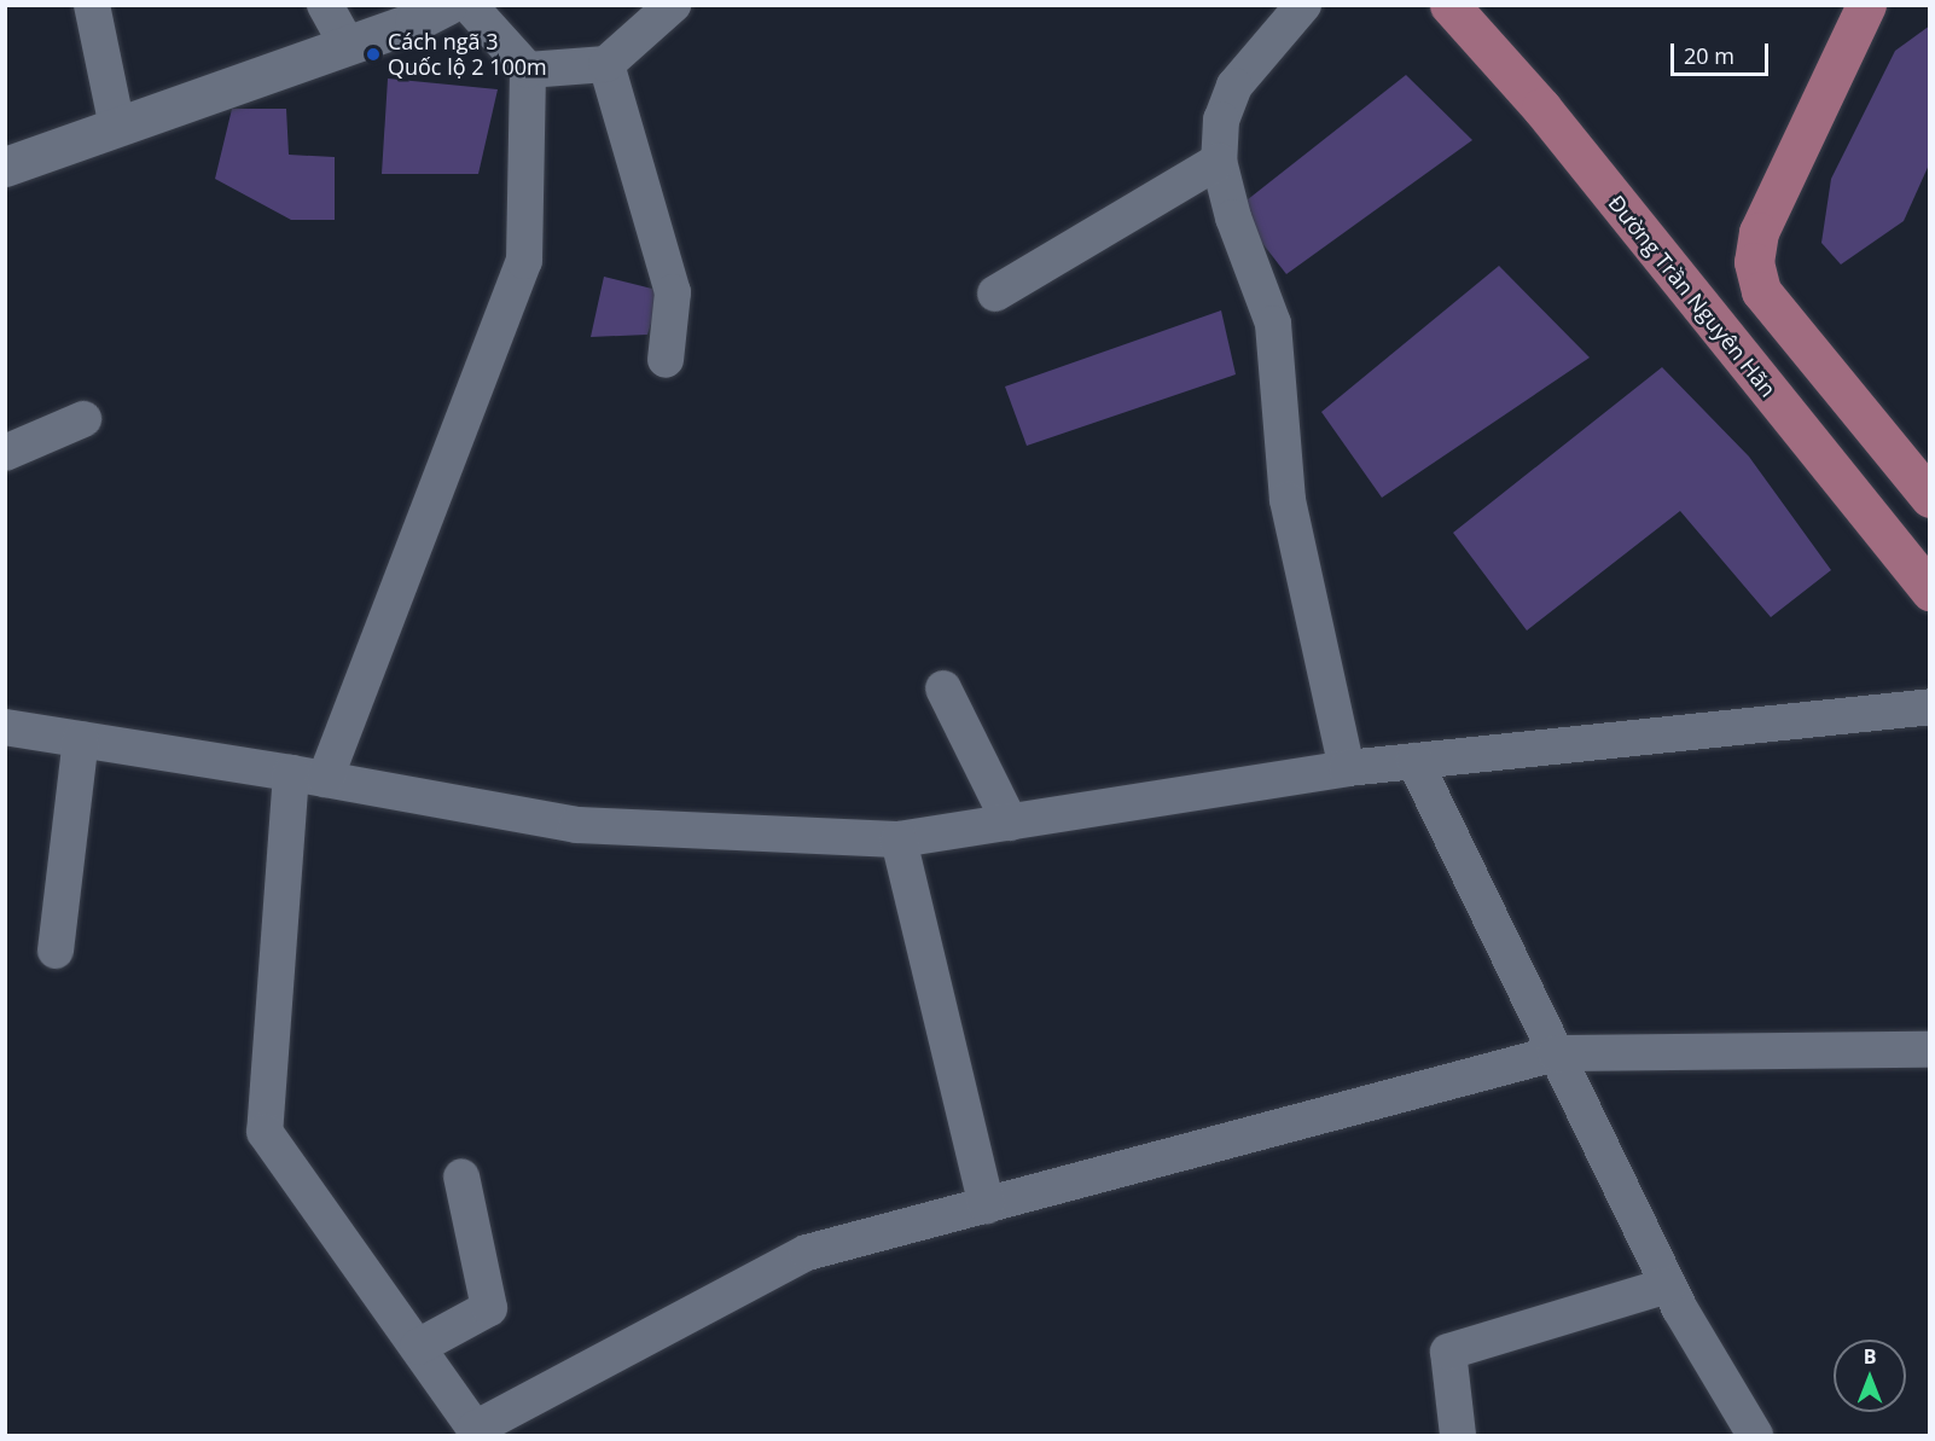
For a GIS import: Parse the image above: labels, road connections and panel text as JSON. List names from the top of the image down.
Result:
{
  "streets": {
    "main road": ["Đường Trần Nguyên Hãn"]
  },
  "places": ["Cách ngã 3 Quốc lộ 2 100m"],
  "scale_bar": "20 m",
  "north": "top"
}
